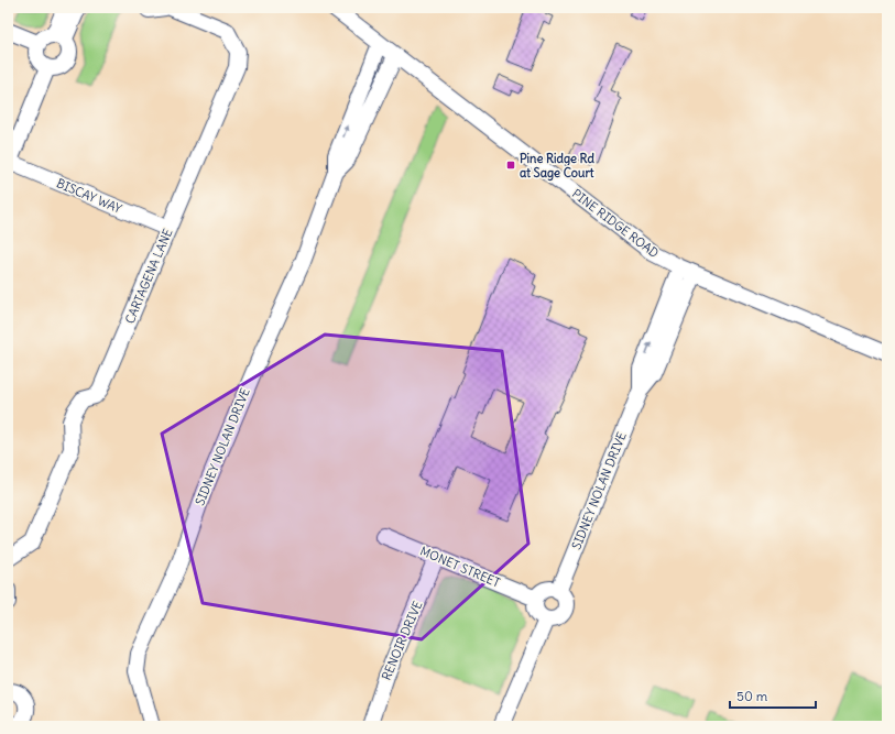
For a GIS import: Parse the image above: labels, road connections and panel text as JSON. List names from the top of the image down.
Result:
{
  "streets": {
    "street": [
      "BISCAY WAY",
      "PINE RIDGE ROAD",
      "CARTAGENA LANE",
      "SIDNEY NOLAN DRIVE",
      "MONET STREET",
      "RENOIR DRIVE"
    ]
  },
  "crossings": [
    ["BISCAY WAY", "CARTAGENA LANE"],
    ["PINE RIDGE ROAD", "SIDNEY NOLAN DRIVE"],
    ["SIDNEY NOLAN DRIVE", "MONET STREET"],
    ["MONET STREET", "RENOIR DRIVE"]
  ],
  "places": {
    "transit": ["Pine Ridge Rd at Sage Court"]
  },
  "scale_bar": "50 m"
}
